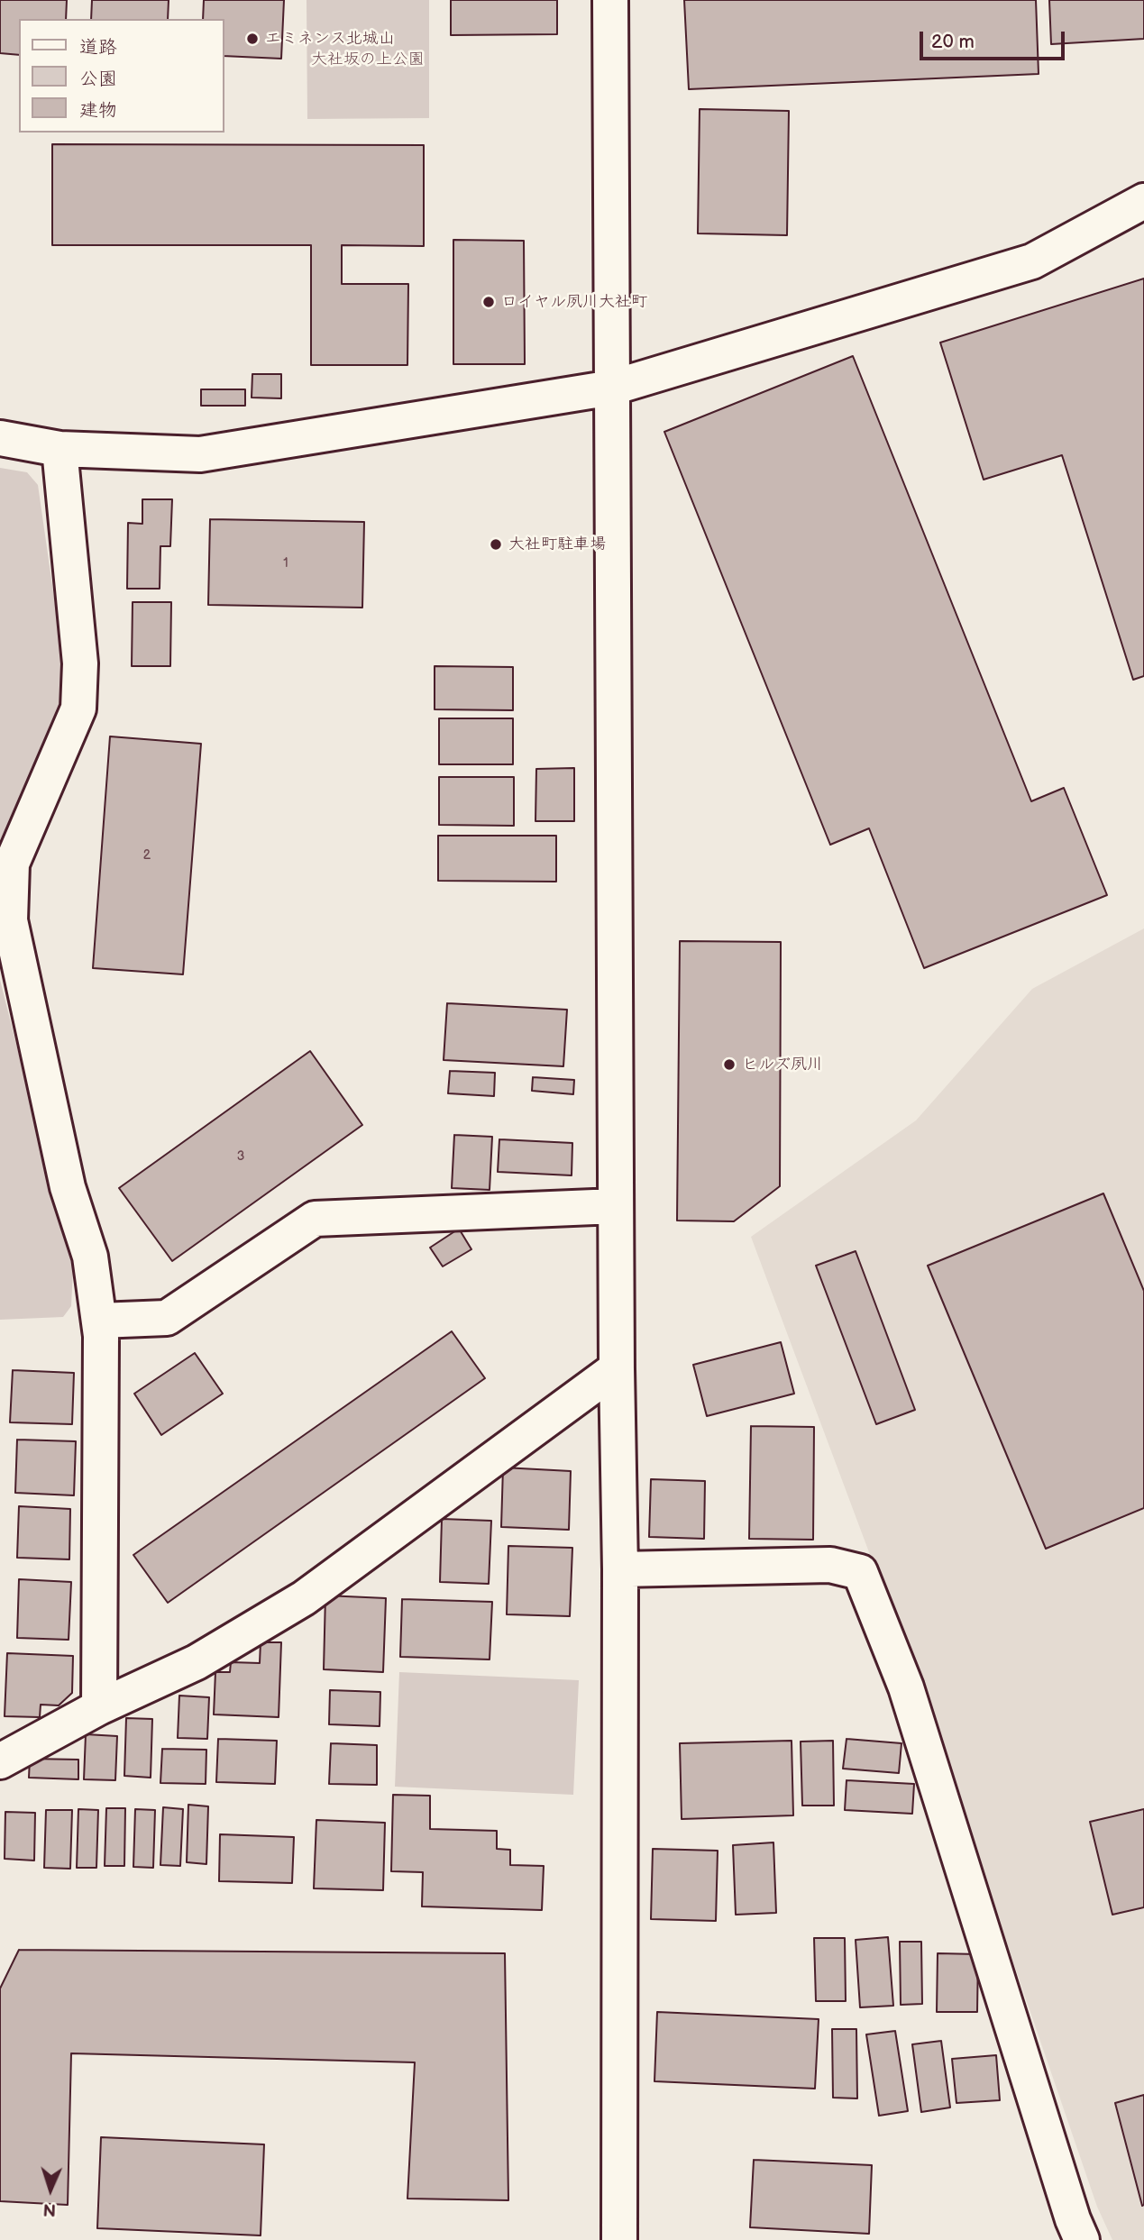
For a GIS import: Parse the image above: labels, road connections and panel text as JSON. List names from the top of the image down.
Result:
{
  "parks": ["大社坂の上公園"],
  "places": [
    "エミネンス北城山",
    "ロイヤル夙川大社町",
    "大社町駐車場",
    "ヒルズ夙川"
  ],
  "house_numbers": ["1", "2", "3"],
  "legend": ["道路", "公園", "建物"],
  "scale_bar": "20 m",
  "north": "bottom"
}
